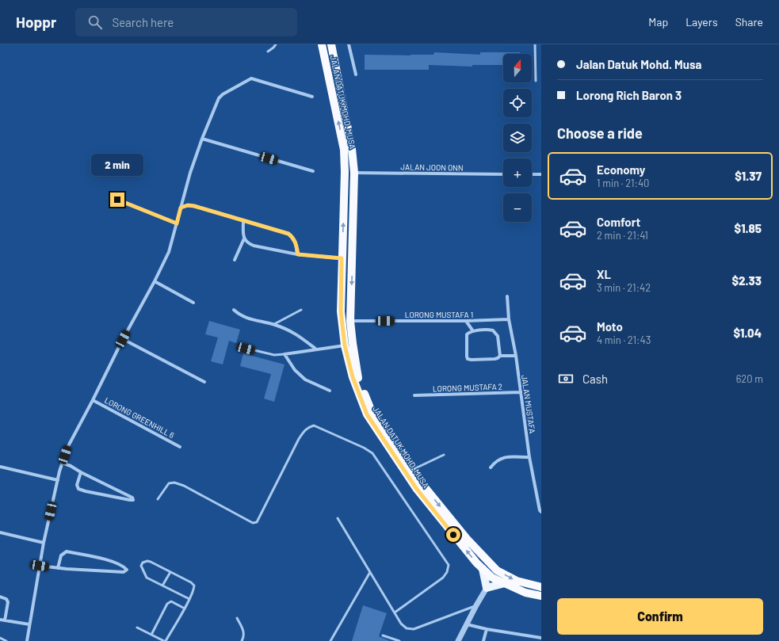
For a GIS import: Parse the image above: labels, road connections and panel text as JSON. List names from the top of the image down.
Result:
{
  "streets": {
    "highway": ["JALAN DATUK MOHD. MUSA"],
    "street": [
      "JALAN JOON ONN",
      "LORONG MUSTAFA 1",
      "LORONG MUSTAFA 2",
      "JALAN MUSTAFA",
      "LORONG GREENHILL 6"
    ]
  },
  "crossings": [
    ["JALAN DATUK MOHD. MUSA", "JALAN JOON ONN"],
    ["JALAN DATUK MOHD. MUSA", "LORONG MUSTAFA 1"],
    ["LORONG MUSTAFA 1", "JALAN MUSTAFA"],
    ["LORONG MUSTAFA 2", "JALAN MUSTAFA"]
  ],
  "north": "top",
  "page": {
    "header": "Hoppr",
    "search": "Search here",
    "nav": ["Map", "Layers", "Share"],
    "banner": ["Jalan Datuk Mohd. Musa", "Lorong Rich Baron 3"],
    "map_buttons": ["+", "−"],
    "heading": "Choose a ride",
    "list": [
      {
        "name": "Economy",
        "note": "1 min · 21:40",
        "value": "$1.37"
      },
      {
        "name": "Comfort",
        "note": "2 min · 21:41",
        "value": "$1.85"
      },
      {
        "name": "XL",
        "note": "3 min · 21:42",
        "value": "$2.33"
      },
      {
        "name": "Moto",
        "note": "4 min · 21:43",
        "value": "$1.04"
      }
    ],
    "bubble": "2 min",
    "pay": ["Cash", "620 m"],
    "buttons": "Confirm"
  }
}
